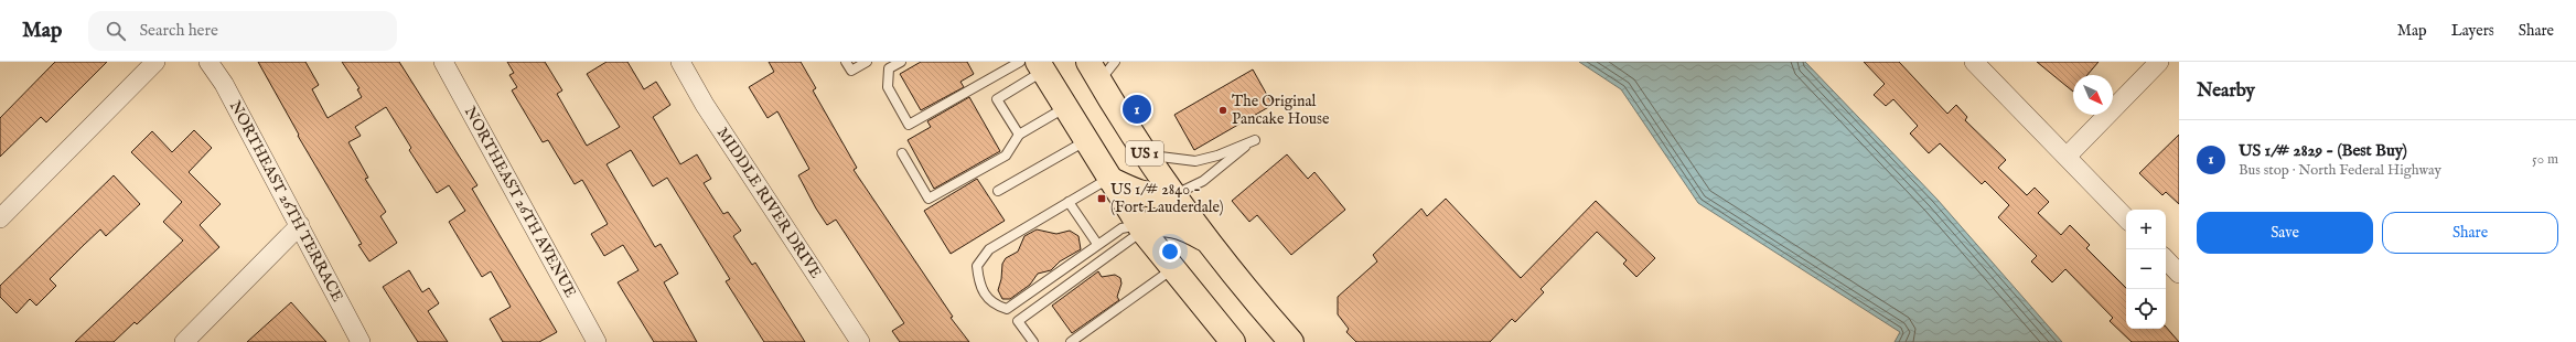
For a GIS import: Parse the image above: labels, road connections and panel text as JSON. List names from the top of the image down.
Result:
{
  "streets": {
    "main road": ["US 1"],
    "street": ["NORTHEAST 26TH TERRACE", "NORTHEAST 26TH AVENUE", "MIDDLE RIVER DRIVE"]
  },
  "places": {
    "other": ["The Original Pancake House"],
    "transit": ["US 1/# 2840 - (Fort Lauderdale)"]
  },
  "north": "bottom right",
  "page": {
    "header": "Map",
    "search": "Search here",
    "nav": ["Map", "Layers", "Share"],
    "heading": "Nearby",
    "pins": "1",
    "list": [
      {
        "mark": "1",
        "name": "US 1/# 2829 - (Best Buy)",
        "note": "Bus stop · North Federal Highway",
        "value": "50 m"
      }
    ],
    "buttons": ["Save", "Share"],
    "map_buttons": ["+", "−"]
  }
}
